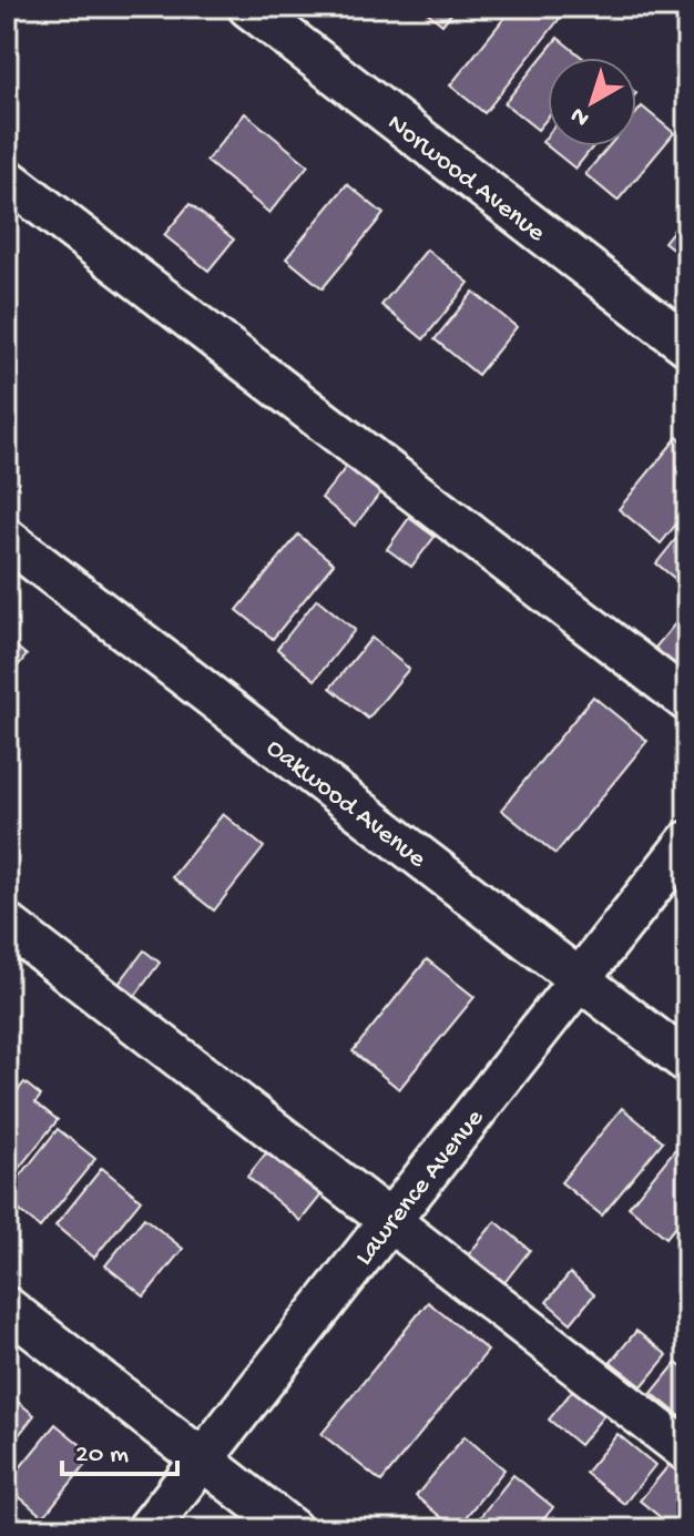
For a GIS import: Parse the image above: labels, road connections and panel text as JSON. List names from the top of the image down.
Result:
{
  "streets": {
    "street": ["Norwood Avenue", "Oakwood Avenue", "Lawrence Avenue"]
  },
  "crossings": [
    ["Oakwood Avenue", "Lawrence Avenue"]
  ],
  "scale_bar": "20 m",
  "north": "bottom left"
}
